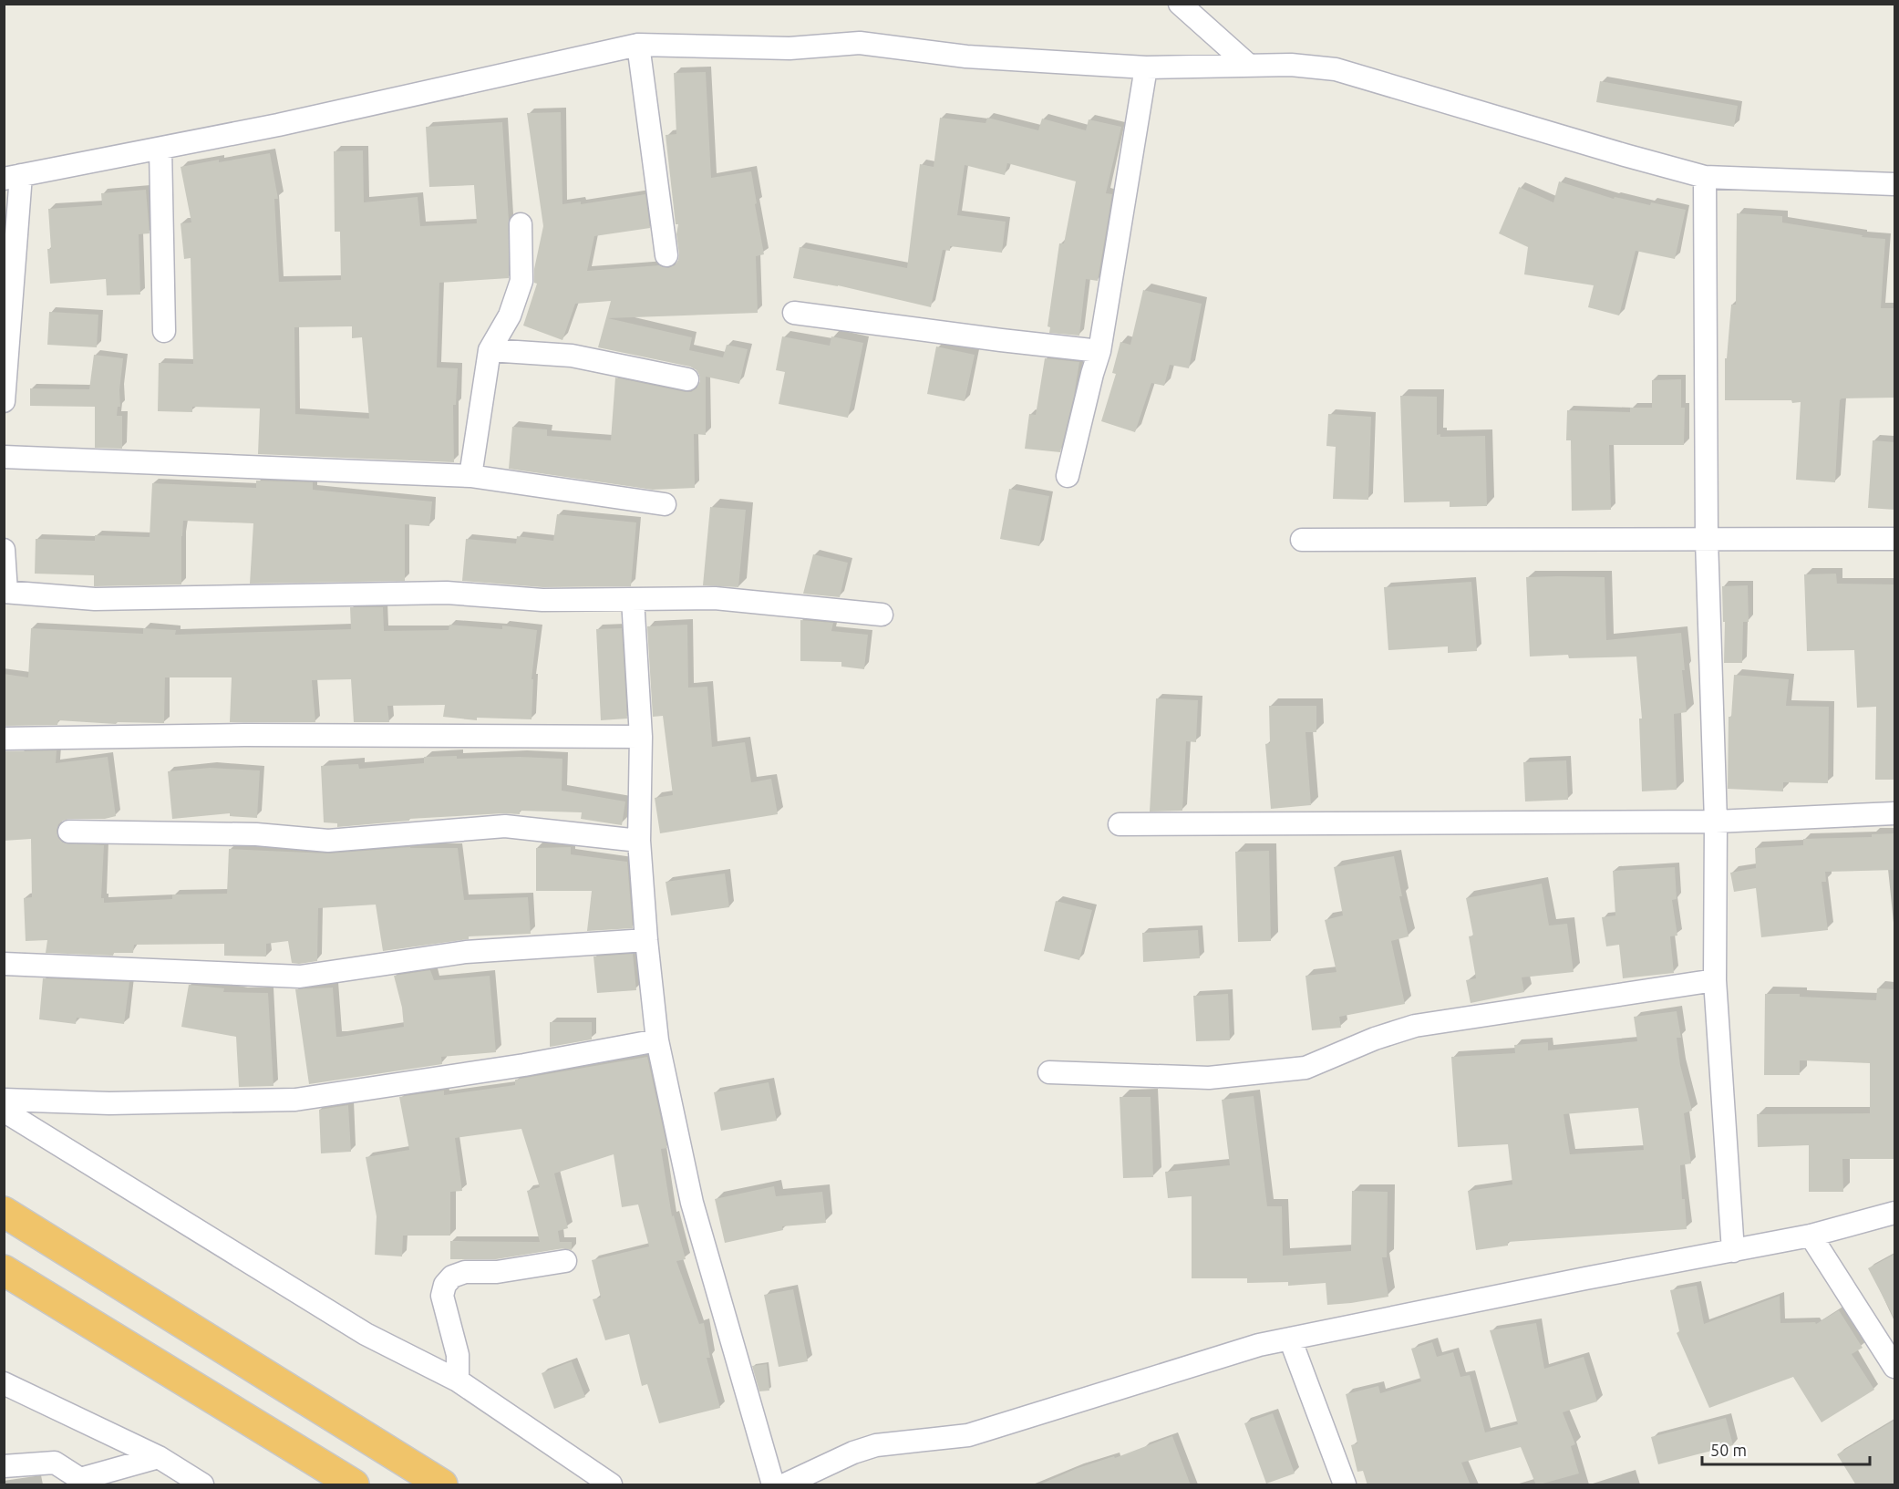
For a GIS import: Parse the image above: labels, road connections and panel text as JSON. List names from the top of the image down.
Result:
{
  "scale_bar": "50 m"
}
